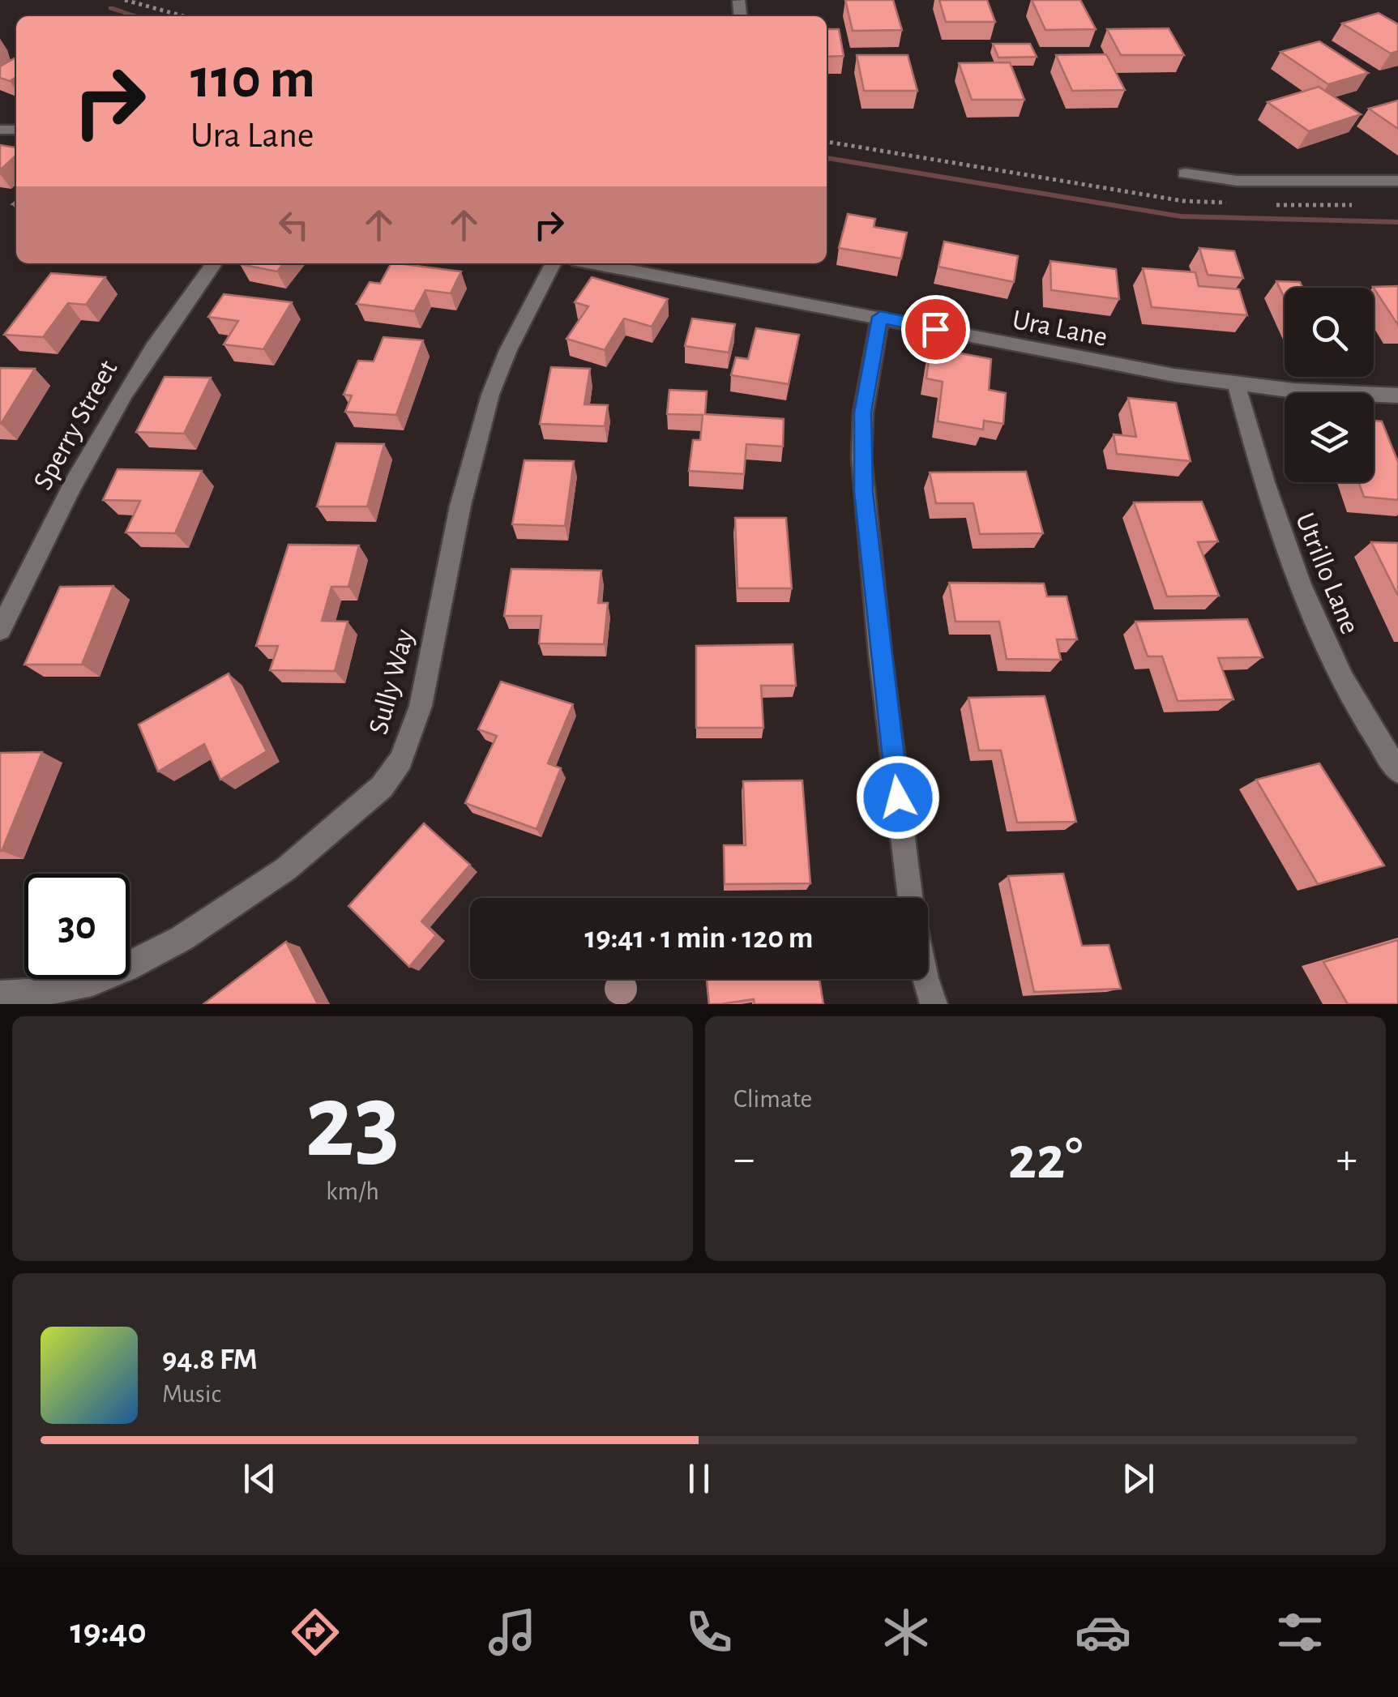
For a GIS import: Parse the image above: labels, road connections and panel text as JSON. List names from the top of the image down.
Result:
{
  "streets": {
    "street": [
      "Ura Lane",
      "Sperry Street",
      "Utrillo Lane",
      "Sully Way"
    ]
  },
  "crossings": [
    ["Ura Lane", "Utrillo Lane"]
  ],
  "page": {
    "turn": ["110 m", "Ura Lane"],
    "limit": "30",
    "trip": "19:41 · 1 min · 120 m",
    "tile": [
      ["23", "km/h"],
      "Climate"
    ],
    "heat": ["−", "22°", "+"],
    "song": ["94.8 FM", "Music"],
    "tabs": "19:40"
  }
}
